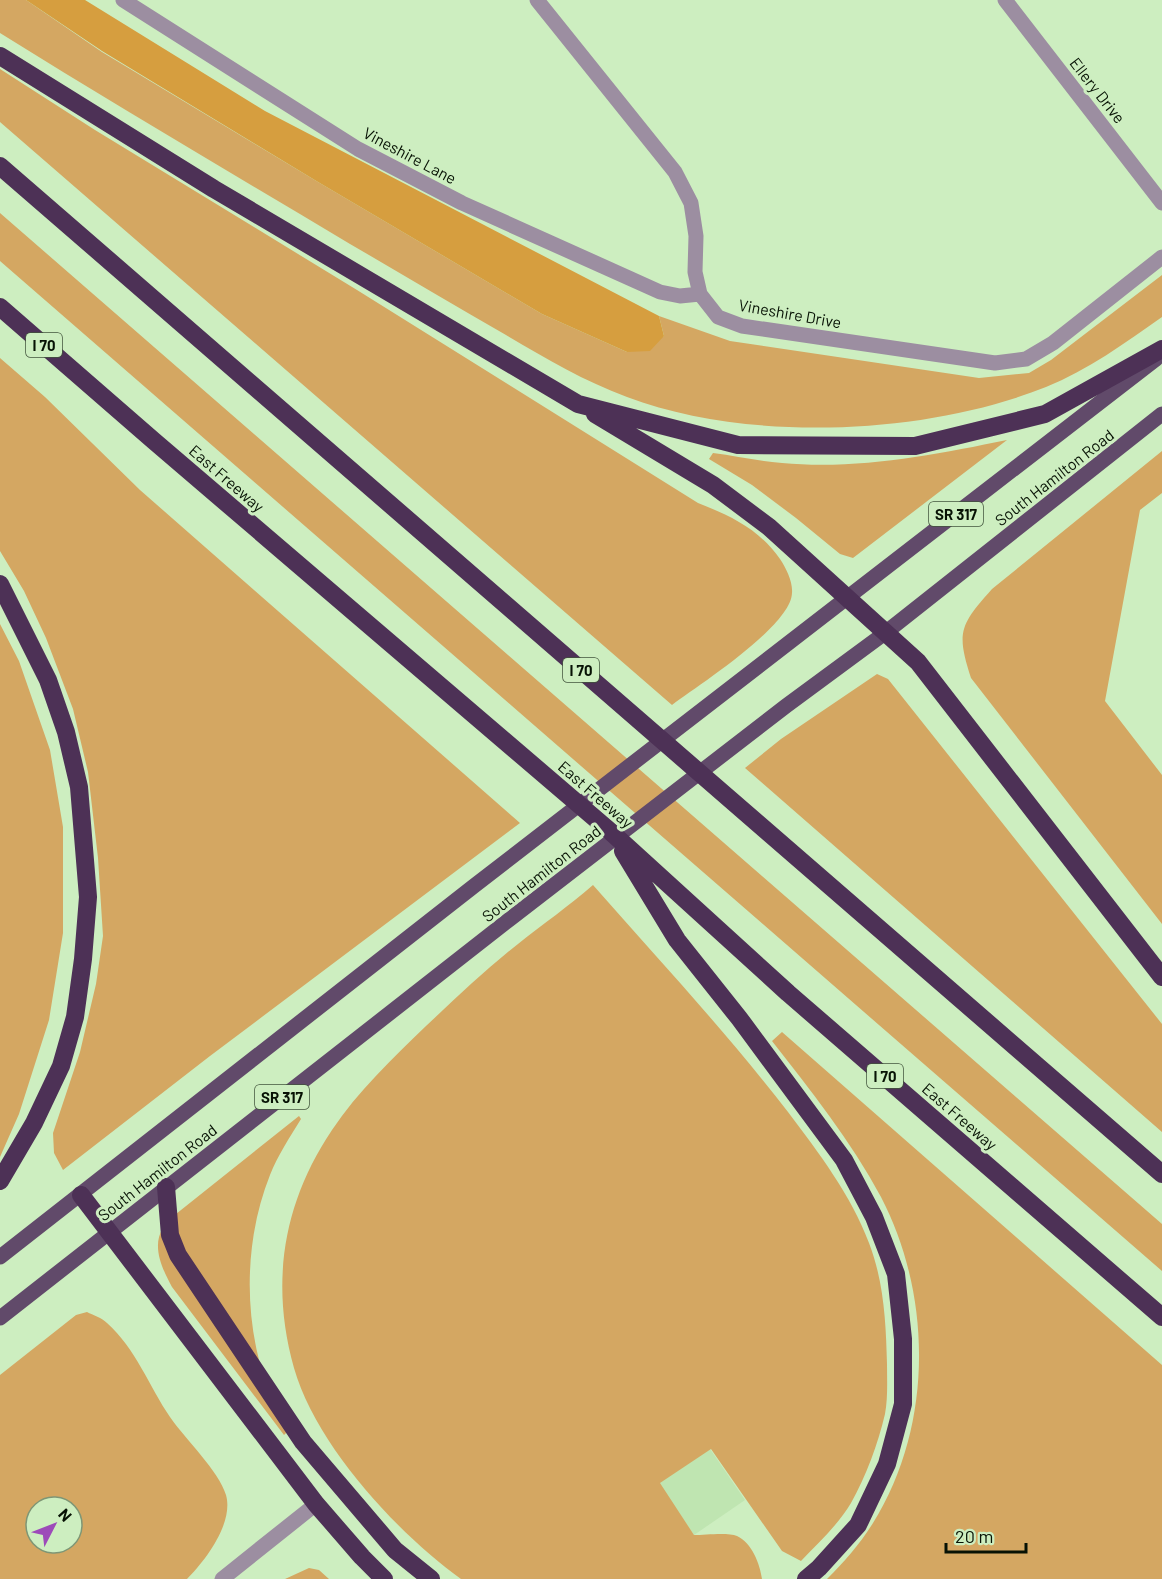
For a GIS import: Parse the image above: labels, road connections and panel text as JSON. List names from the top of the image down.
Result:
{
  "streets": {
    "highway": ["I 70", "East Freeway"],
    "main road": ["South Hamilton Road", "SR 317"],
    "street": ["Ellery Drive", "Vineshire Lane", "Vineshire Drive"]
  },
  "crossings": [
    ["Vineshire Lane", "Vineshire Drive"]
  ],
  "scale_bar": "20 m",
  "north": "top right"
}
